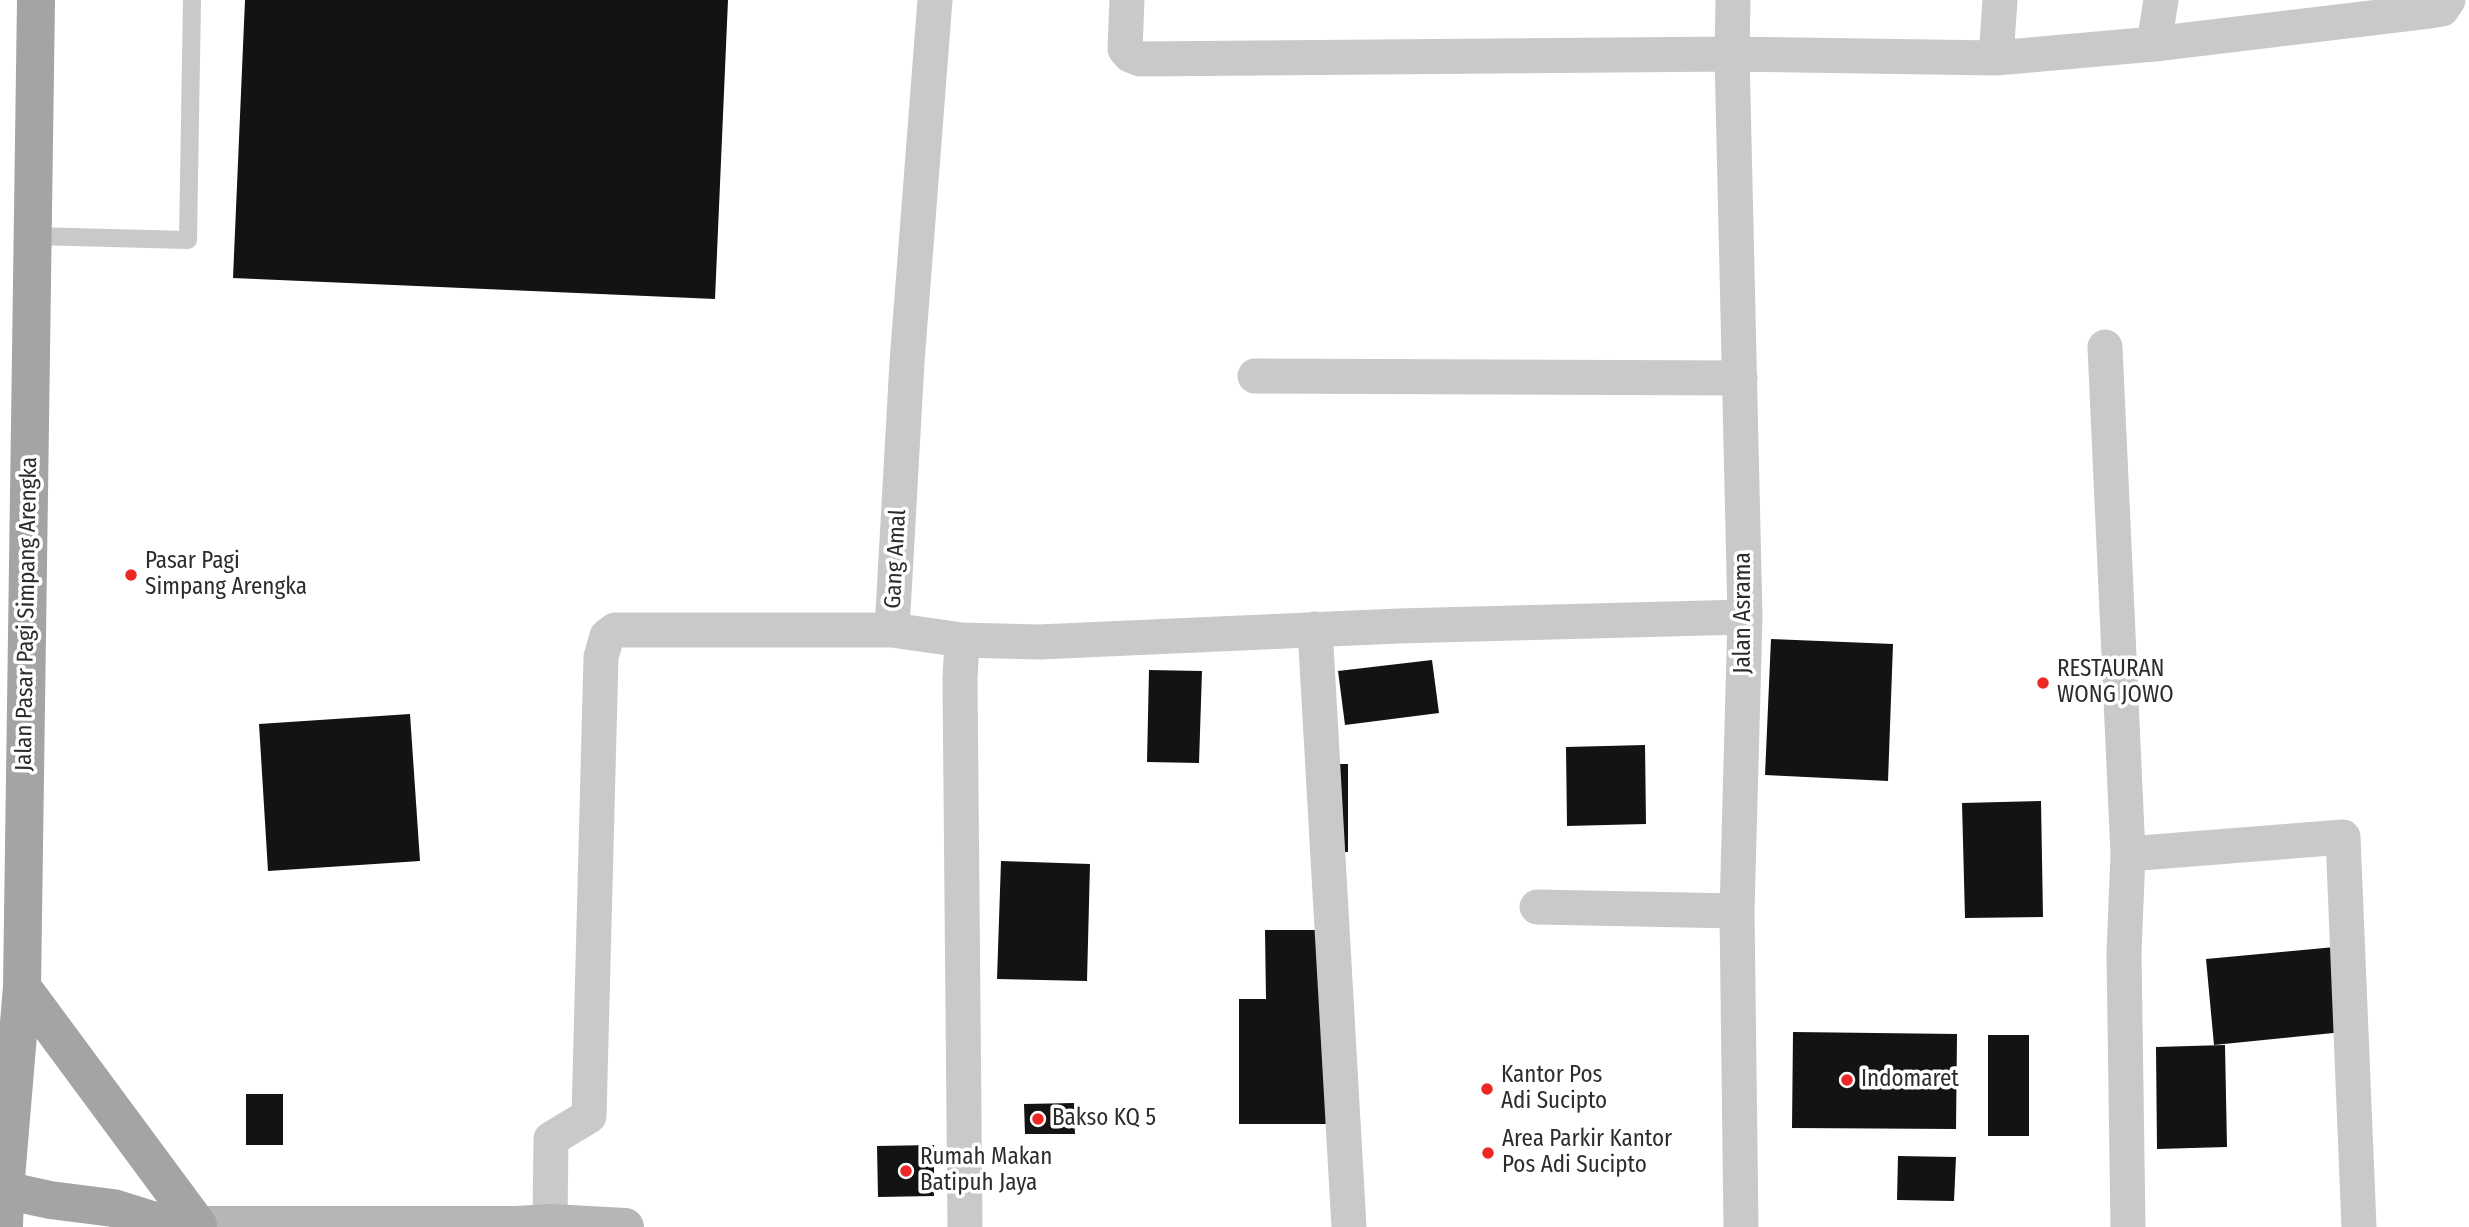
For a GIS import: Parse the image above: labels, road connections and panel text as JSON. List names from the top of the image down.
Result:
{
  "streets": {
    "main road": ["Jalan Pasar Pagi Simpang Arengka"],
    "street": ["Gang Amal", "Jalan Asrama"]
  },
  "crossings": [
    ["Gang Amal", "Jalan Asrama"]
  ],
  "places": [
    "Pasar Pagi Simpang Arengka",
    "RESTAURAN WONG JOWO",
    "Indomaret",
    "Kantor Pos Adi Sucipto",
    "Bakso KQ 5",
    "Area Parkir Kantor Pos Adi Sucipto",
    "Rumah Makan Batipuh Jaya"
  ]
}
